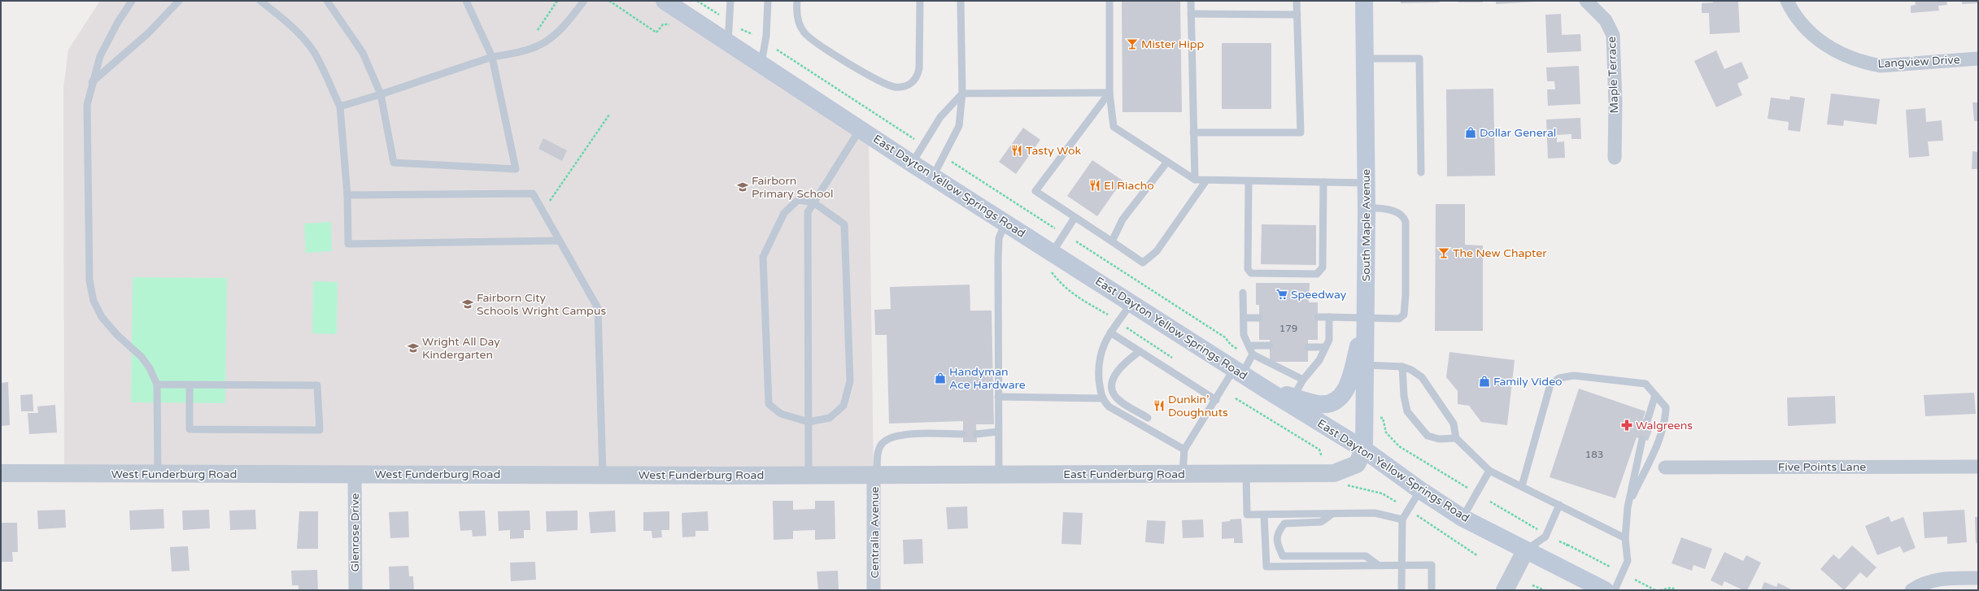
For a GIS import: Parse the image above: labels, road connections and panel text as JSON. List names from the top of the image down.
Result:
{
  "streets": {
    "main road": ["East Dayton Yellow Springs Road", "South Maple Avenue"],
    "street": [
      "Langview Drive",
      "Maple Terrace",
      "Five Points Lane",
      "West Funderburg Road",
      "East Funderburg Road",
      "Glenrose Drive",
      "Centralia Avenue"
    ]
  },
  "crossings": [
    ["East Dayton Yellow Springs Road", "South Maple Avenue"],
    ["East Dayton Yellow Springs Road", "East Funderburg Road"],
    ["South Maple Avenue", "East Funderburg Road"],
    ["West Funderburg Road", "East Funderburg Road"],
    ["West Funderburg Road", "Glenrose Drive"],
    ["West Funderburg Road", "Centralia Avenue"],
    ["East Funderburg Road", "Centralia Avenue"]
  ],
  "places": {
    "bar": ["Mister Hipp", "The New Chapter"],
    "shop": ["Dollar General", "Handyman Ace Hardware", "Family Video"],
    "restaurant": ["Tasty Wok", "El Riacho", "Dunkin’ Doughnuts"],
    "school or university": ["Fairborn Primary School", "Fairborn City Schools Wright Campus", "Wright All Day Kindergarten"],
    "supermarket": ["Speedway"],
    "pharmacy": ["Walgreens"]
  },
  "house_numbers": ["179", "183"]
}
